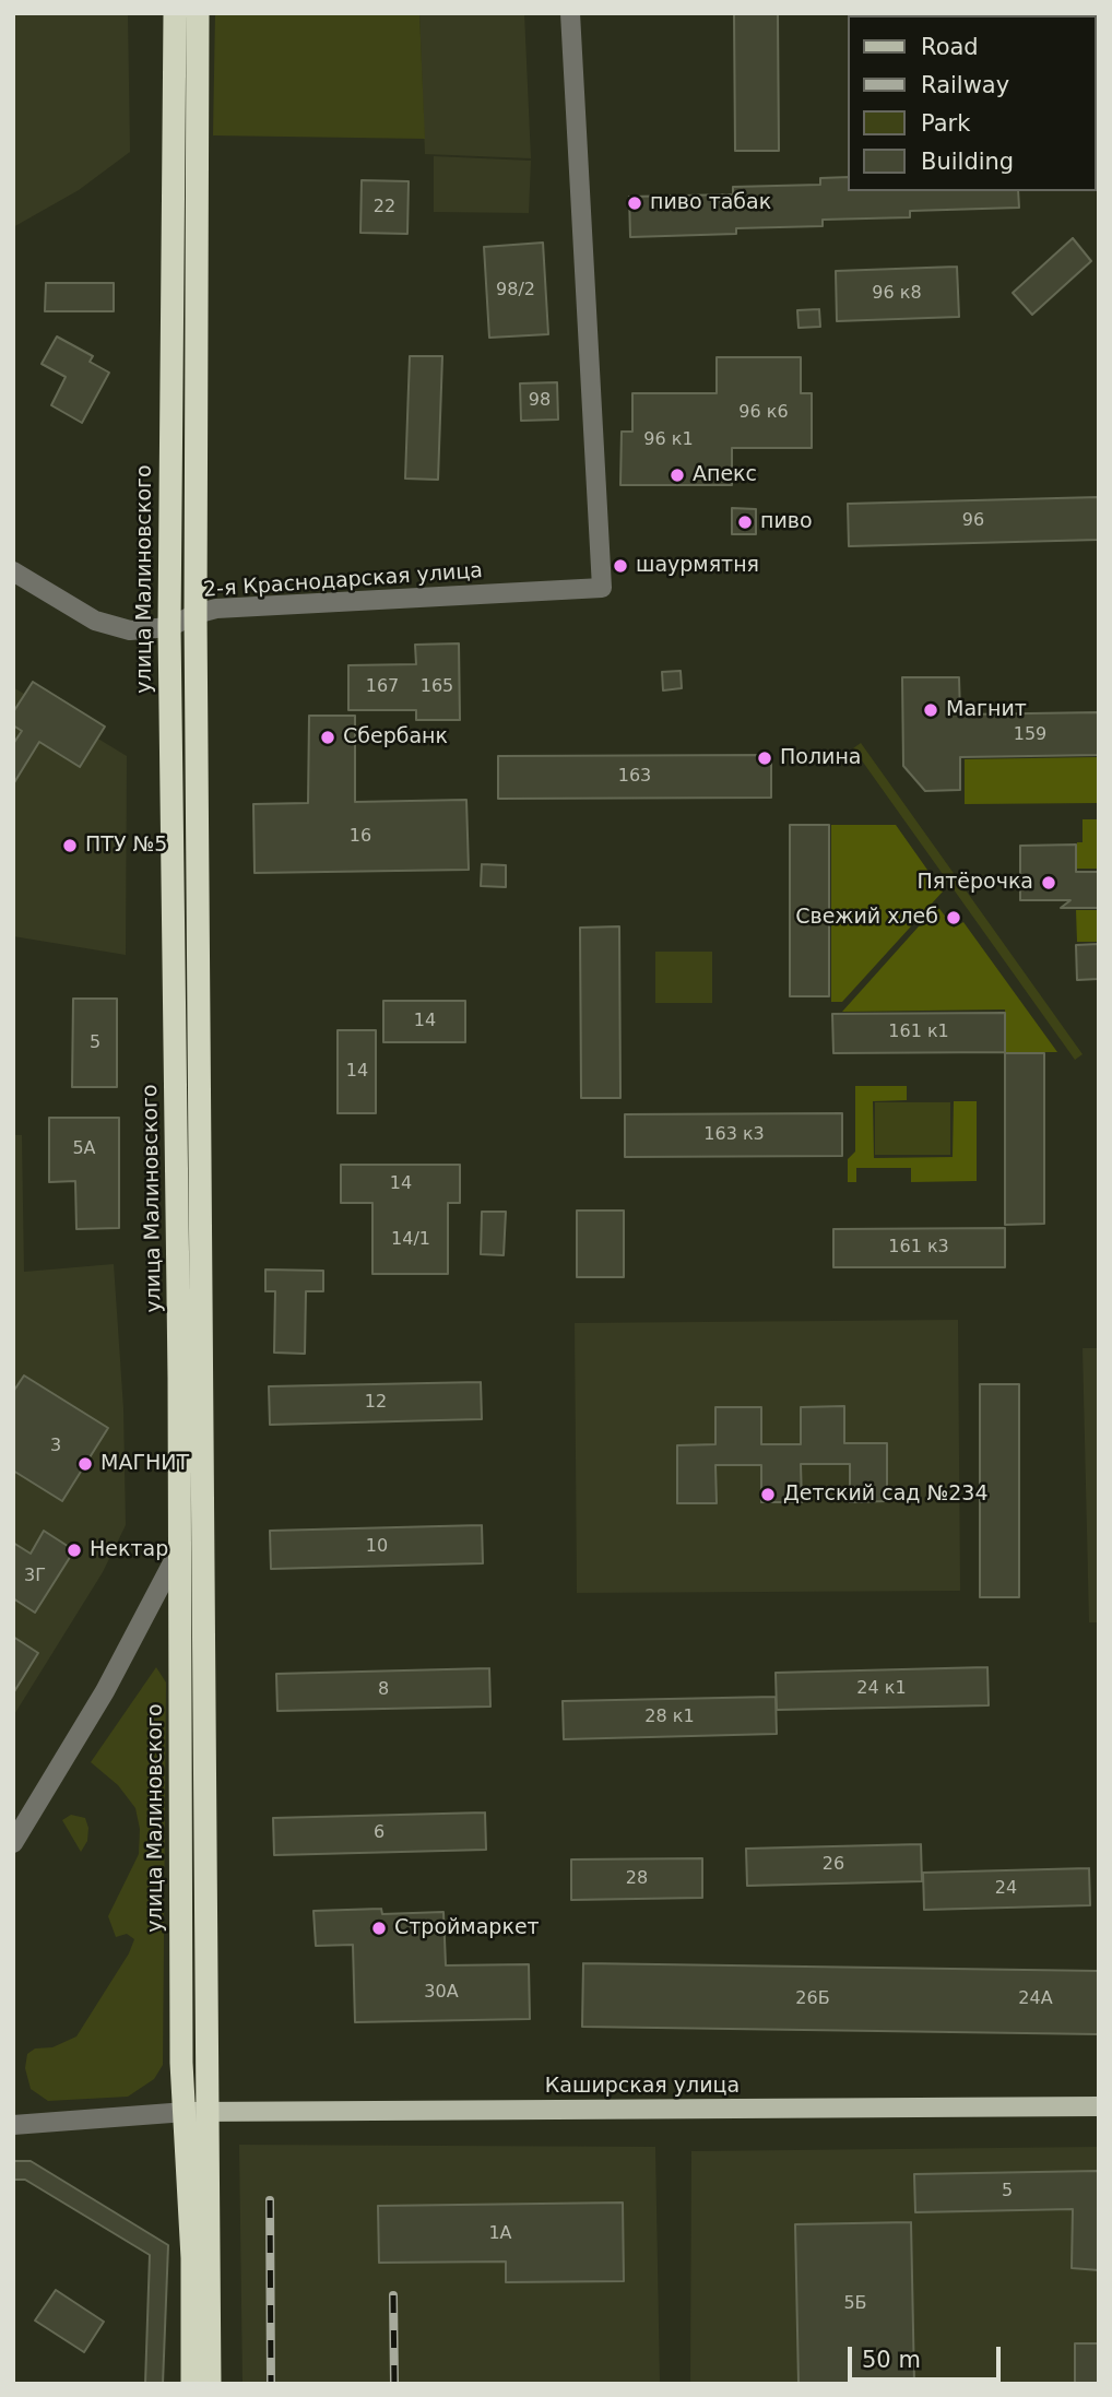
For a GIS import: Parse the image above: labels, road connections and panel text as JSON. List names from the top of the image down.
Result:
{
  "streets": {
    "highway": ["улица Малиновского"],
    "main road": ["Каширская улица"],
    "street": ["2-я Краснодарская улица"]
  },
  "crossings": [
    ["улица Малиновского", "2-я Краснодарская улица"],
    ["улица Малиновского", "Каширская улица"]
  ],
  "places": [
    "пиво табак",
    "Апекс",
    "пиво",
    "шаурмятня",
    "Магнит",
    "Сбербанк",
    "Полина",
    "ПТУ №5",
    "Пятёрочка",
    "Свежий хлеб",
    "МАГНИТ",
    "Детский сад №234",
    "Нектар",
    "Строймаркет"
  ],
  "house_numbers": [
    "22",
    "98/2",
    "96 к8",
    "98",
    "96 к6",
    "96 к1",
    "96",
    "167",
    "165",
    "159",
    "163",
    "16",
    "14",
    "161 к1",
    "5",
    "14",
    "163 к3",
    "5А",
    "14",
    "14/1",
    "161 к3",
    "12",
    "3",
    "10",
    "3Г",
    "24 к1",
    "8",
    "28 к1",
    "6",
    "26",
    "28",
    "24",
    "30А",
    "26Б",
    "24А",
    "5",
    "1А",
    "5Б"
  ],
  "legend": [
    "Road",
    "Railway",
    "Park",
    "Building"
  ],
  "scale_bar": "50 m"
}
